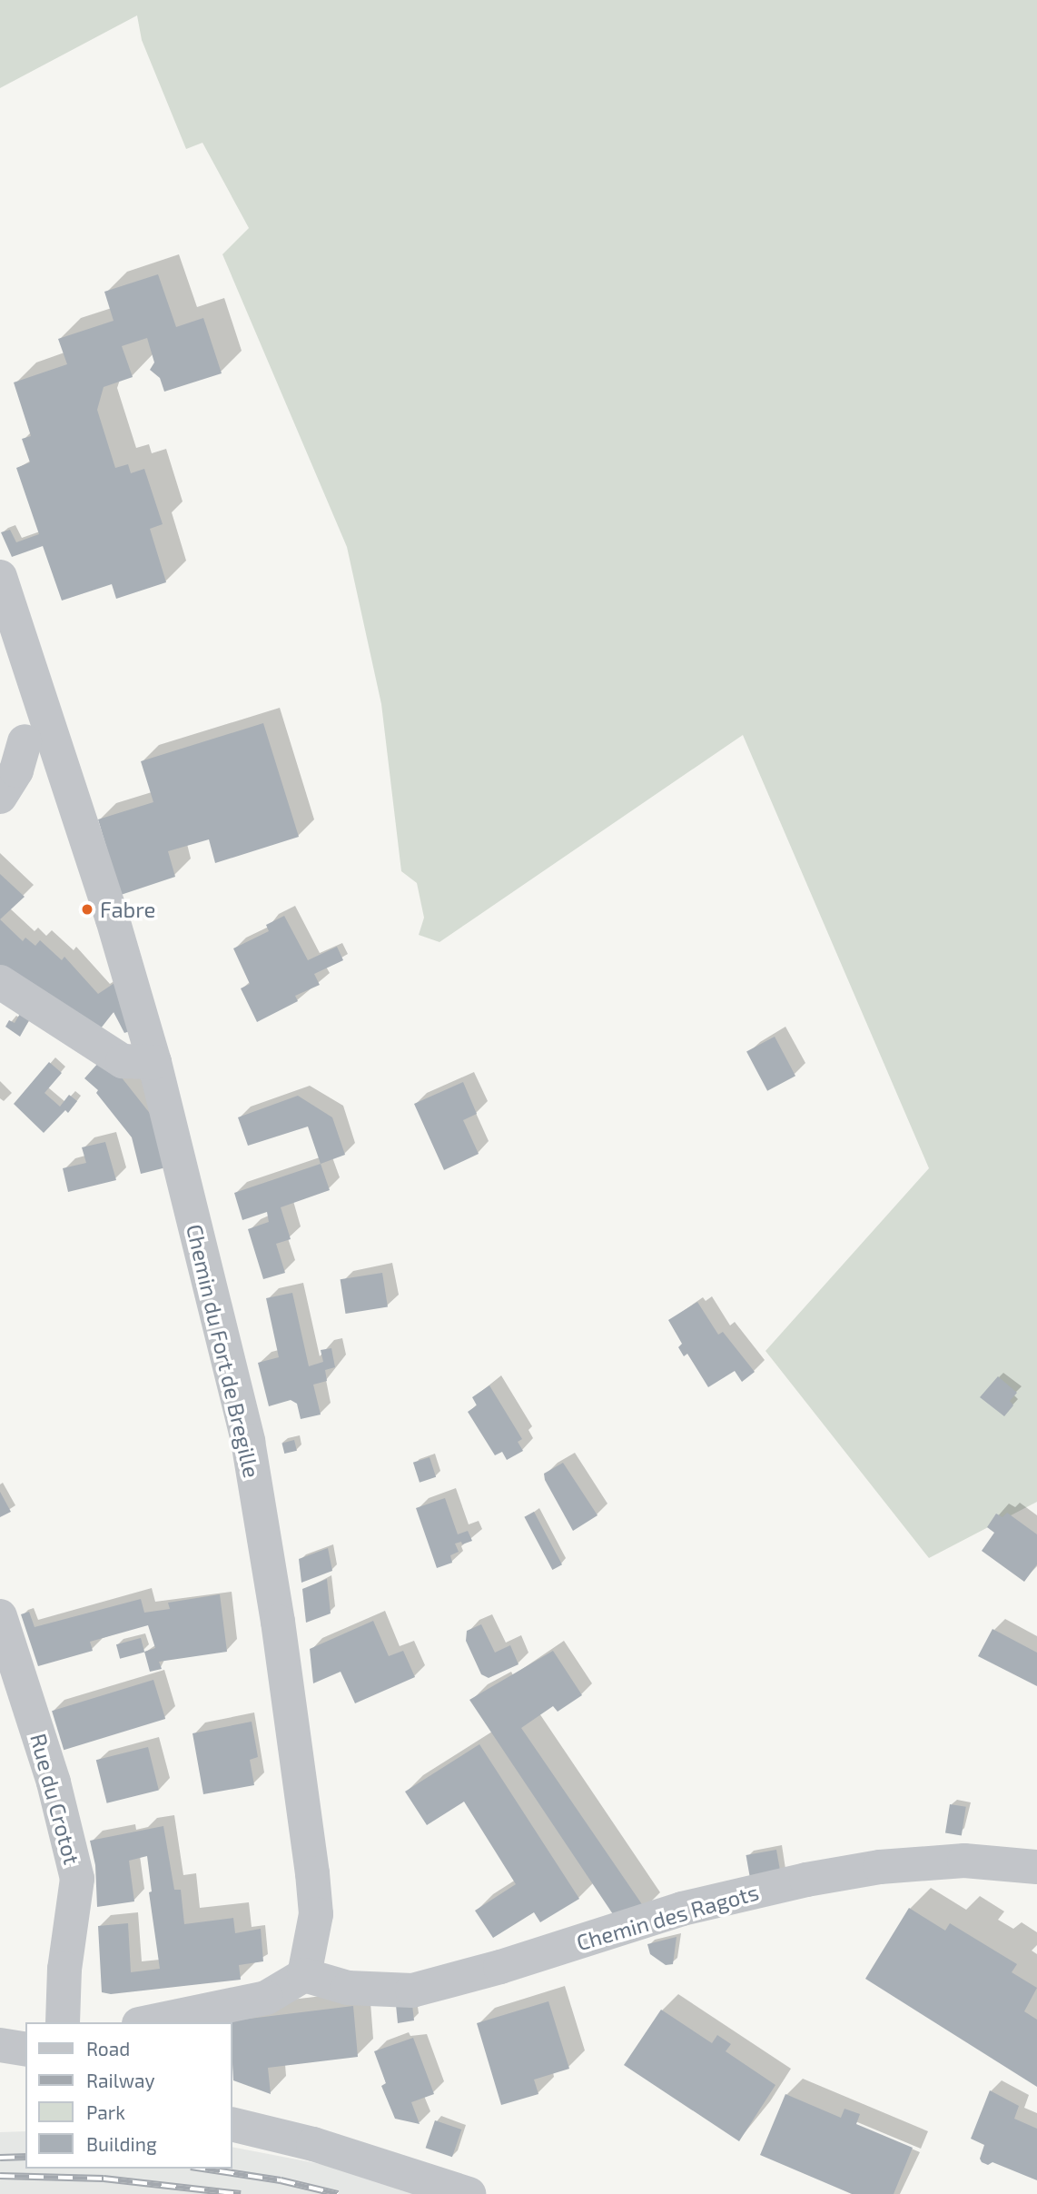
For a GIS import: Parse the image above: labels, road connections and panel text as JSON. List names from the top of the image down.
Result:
{
  "streets": {
    "street": ["Chemin du Fort de Bregille", "Rue du Crotot", "Chemin des Ragots"]
  },
  "crossings": [
    ["Chemin du Fort de Bregille", "Chemin des Ragots"]
  ],
  "places": ["Fabre"],
  "legend": [
    "Road",
    "Railway",
    "Park",
    "Building"
  ]
}
